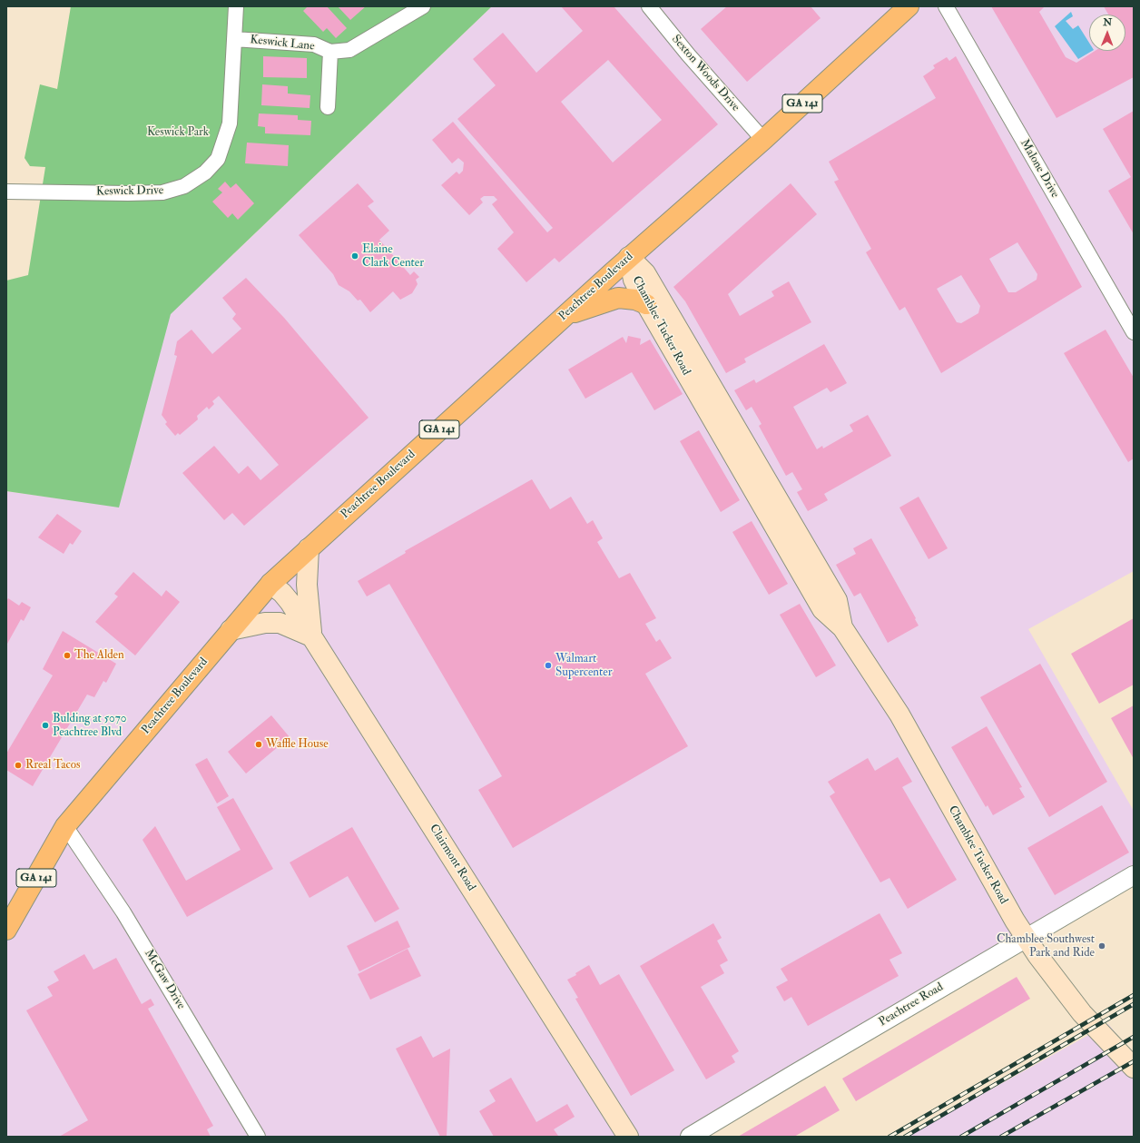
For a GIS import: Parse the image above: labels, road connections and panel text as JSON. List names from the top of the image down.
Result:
{
  "streets": {
    "highway": ["GA 141", "Peachtree Boulevard"],
    "main road": ["Chamblee Tucker Road", "Clairmont Road"],
    "street": [
      "Keswick Lane",
      "Sexton Woods Drive",
      "Malone Drive",
      "Keswick Drive",
      "McGaw Drive",
      "Peachtree Road"
    ]
  },
  "crossings": [
    ["Keswick Lane", "Keswick Drive"],
    ["Sexton Woods Drive", "Peachtree Boulevard"],
    ["Peachtree Boulevard", "Chamblee Tucker Road"],
    ["Peachtree Boulevard", "Clairmont Road"],
    ["Peachtree Boulevard", "McGaw Drive"],
    ["Chamblee Tucker Road", "Peachtree Road"]
  ],
  "parks": ["Keswick Park"],
  "places": [
    "Elaine Clark Center",
    "The Alden",
    "Walmart Supercenter",
    "Bulding at 5070 Peachtree Blvd",
    "Waffle House",
    "Rreal Tacos",
    "Chamblee Southwest Park and Ride"
  ],
  "north": "top"
}
